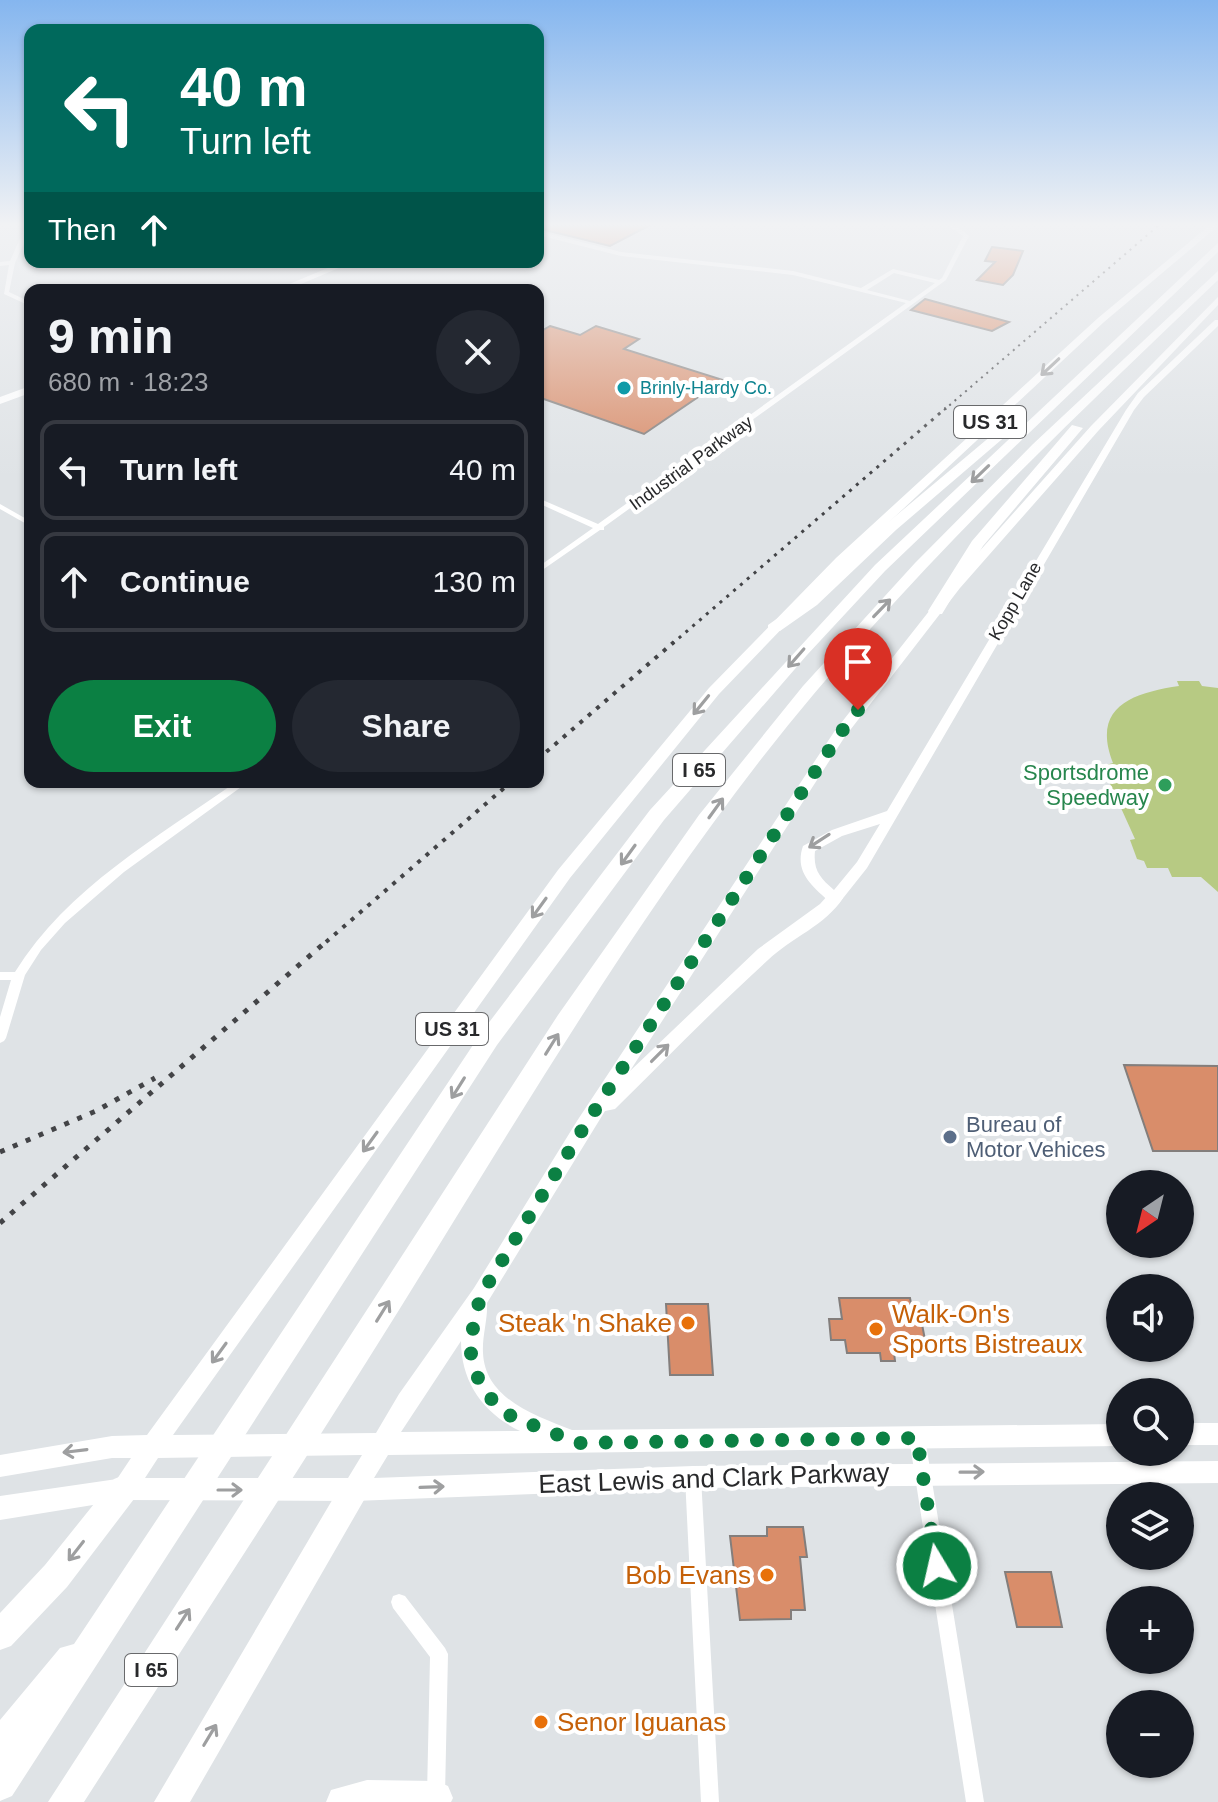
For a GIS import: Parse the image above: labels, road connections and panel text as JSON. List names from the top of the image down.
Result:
{
  "streets": {
    "highway": ["I 65"],
    "main road": ["US 31", "East Lewis and Clark Parkway"],
    "street": ["Industrial Parkway", "Kopp Lane"]
  },
  "crossings": [
    ["US 31", "East Lewis and Clark Parkway"]
  ],
  "places": [
    "Brinly-Hardy Co.",
    "Sportsdrome Speedway",
    "Bureau of Motor Vehices",
    "Steak 'n Shake",
    "Walk-On's Sports Bistreaux",
    "Bob Evans",
    "Senor Iguanas"
  ],
  "north": "bottom left",
  "page": {
    "turn": ["40 m", "Turn left"],
    "then": "Then",
    "heading": ["9 min", "680 m · 18:23"],
    "list": [
      {
        "name": "Turn left",
        "value": "40 m"
      },
      {
        "name": "Continue",
        "value": "130 m"
      }
    ],
    "buttons": ["Exit", "Share"],
    "map_buttons": ["+", "−"]
  }
}
